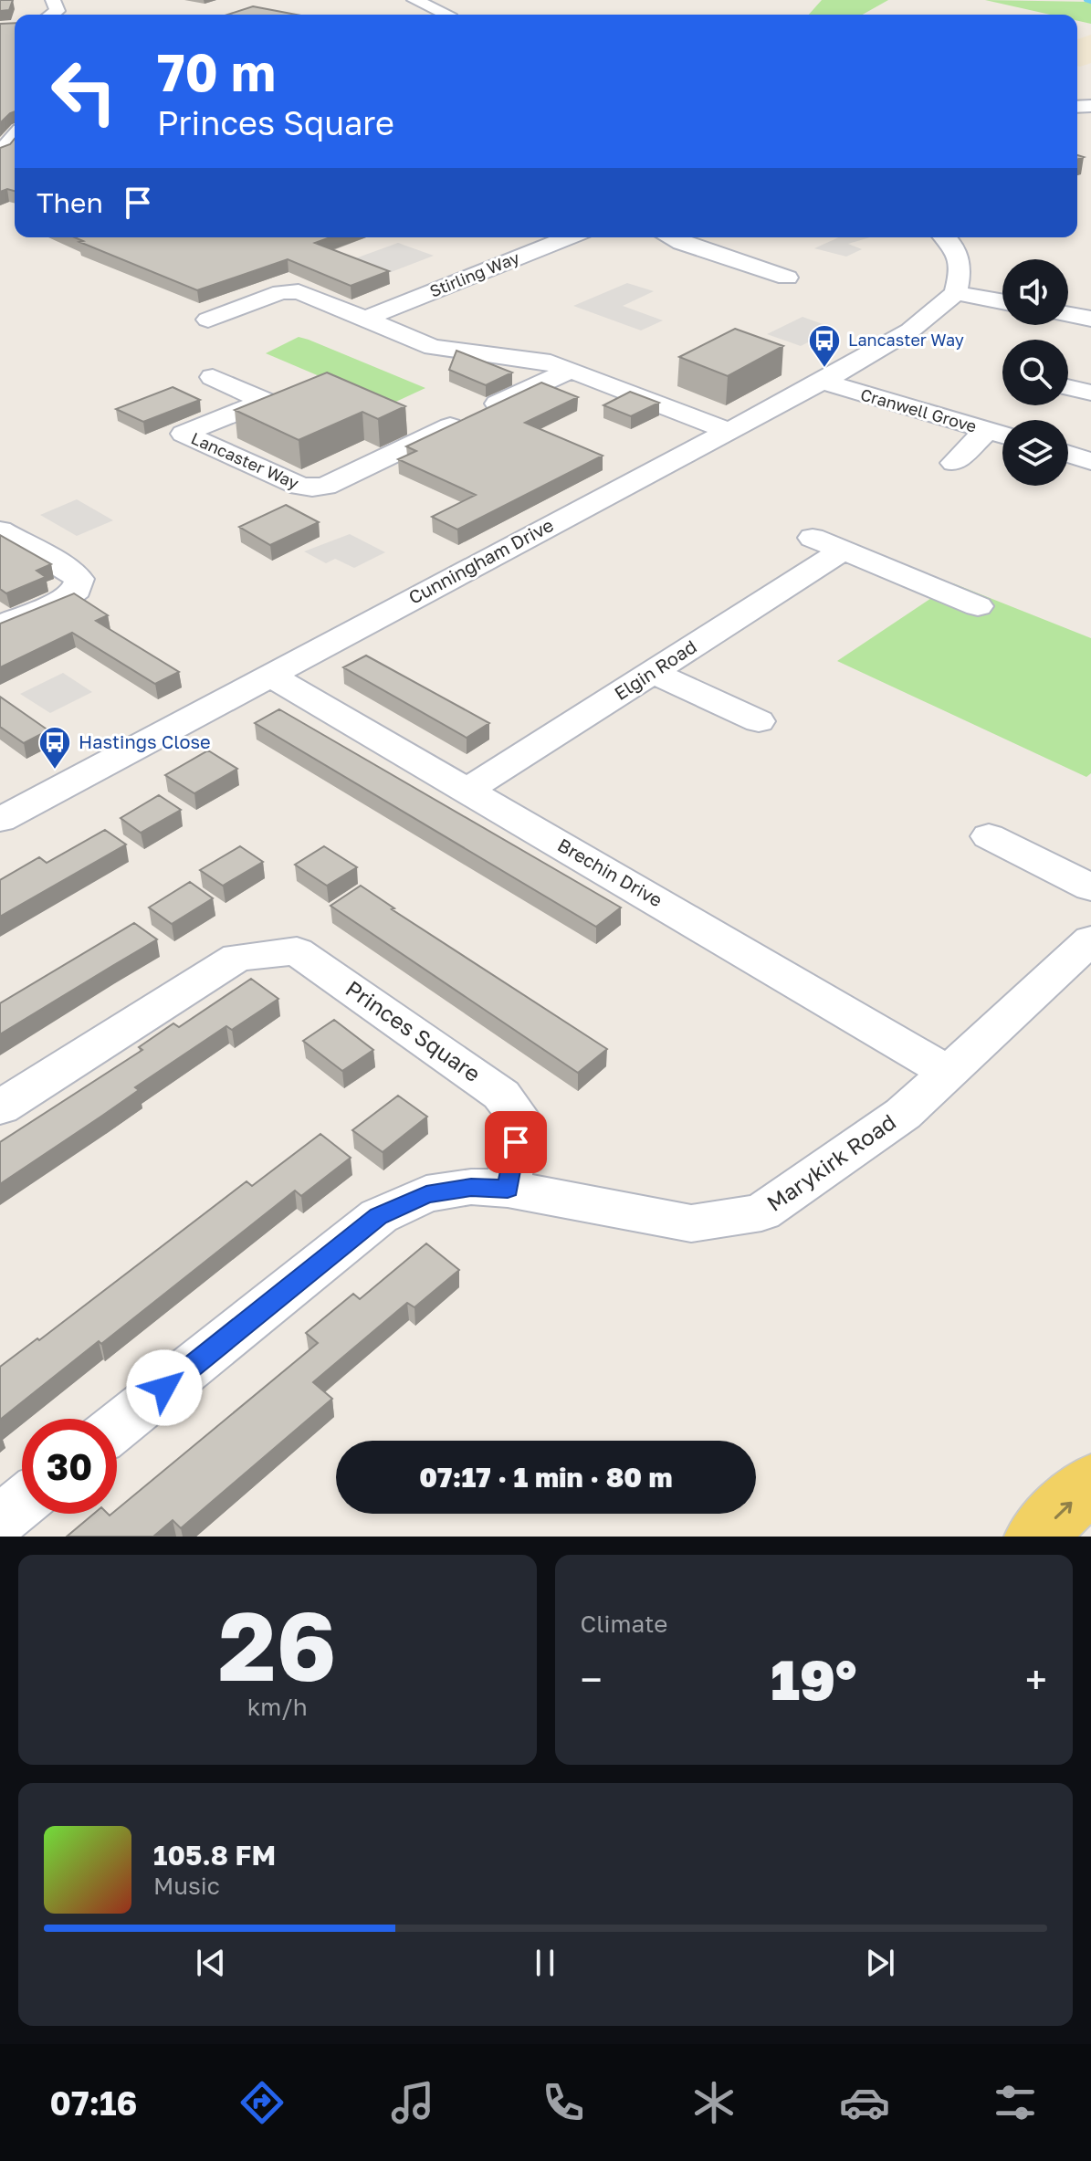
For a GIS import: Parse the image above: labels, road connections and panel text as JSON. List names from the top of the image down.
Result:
{
  "streets": {
    "street": [
      "Stirling Way",
      "Cranwell Grove",
      "Lancaster Way",
      "Cunningham Drive",
      "Elgin Road",
      "Brechin Drive",
      "Princes Square",
      "Marykirk Road"
    ]
  },
  "crossings": [
    ["Cranwell Grove", "Cunningham Drive"],
    ["Cunningham Drive", "Brechin Drive"],
    ["Elgin Road", "Brechin Drive"],
    ["Brechin Drive", "Marykirk Road"],
    ["Princes Square", "Marykirk Road"]
  ],
  "places": {
    "bus stop": ["Lancaster Way", "Hastings Close"]
  },
  "page": {
    "turn": ["70 m", "Princes Square"],
    "then": "Then",
    "limit": "30",
    "trip": "07:17 · 1 min · 80 m",
    "tile": [
      ["26", "km/h"],
      "Climate"
    ],
    "heat": ["−", "19°", "+"],
    "song": ["105.8 FM", "Music"],
    "tabs": "07:16"
  }
}
